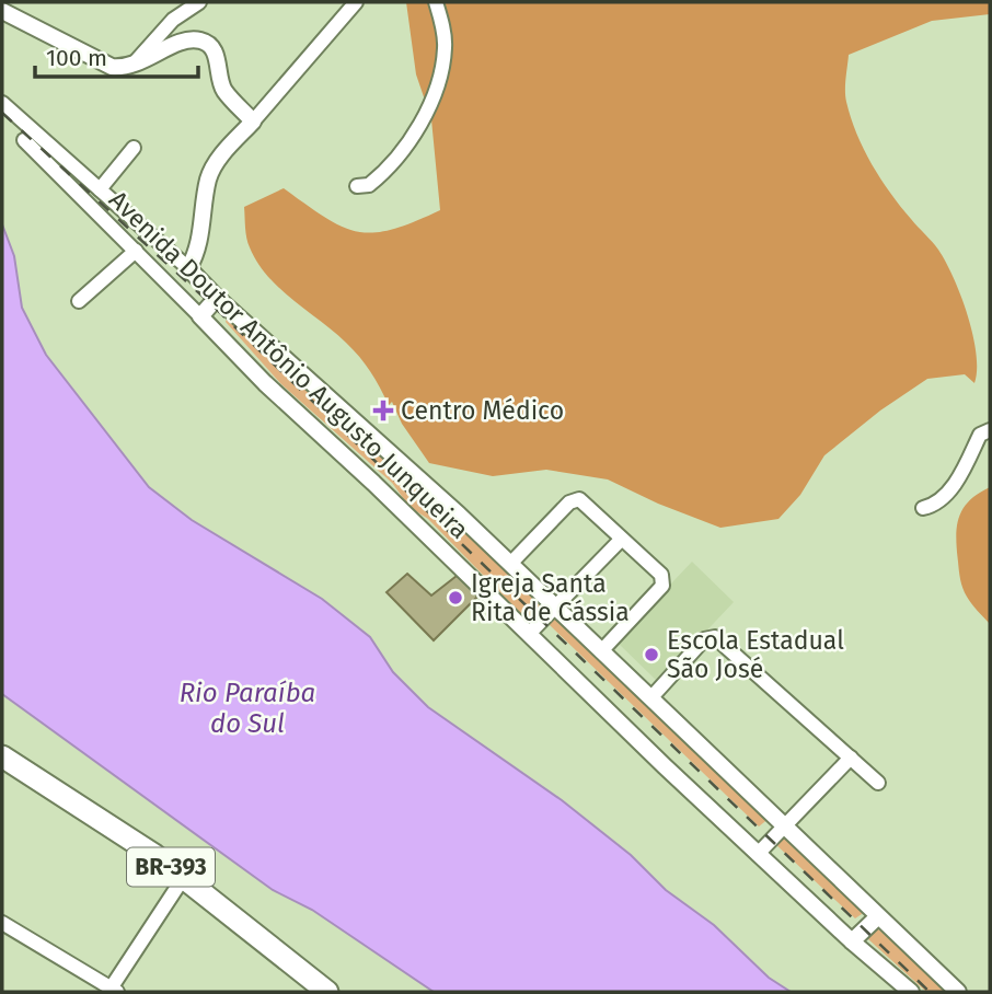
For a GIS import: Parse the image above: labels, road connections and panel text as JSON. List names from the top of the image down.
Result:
{
  "streets": {
    "highway": ["BR-393"],
    "street": ["Avenida Doutor Antônio Augusto Junqueira"]
  },
  "water": ["Rio Paraíba do Sul"],
  "places": {
    "health": ["Centro Médico"],
    "other": ["Igreja Santa Rita de Cássia", "Escola Estadual São José"]
  },
  "scale_bar": "100 m"
}
